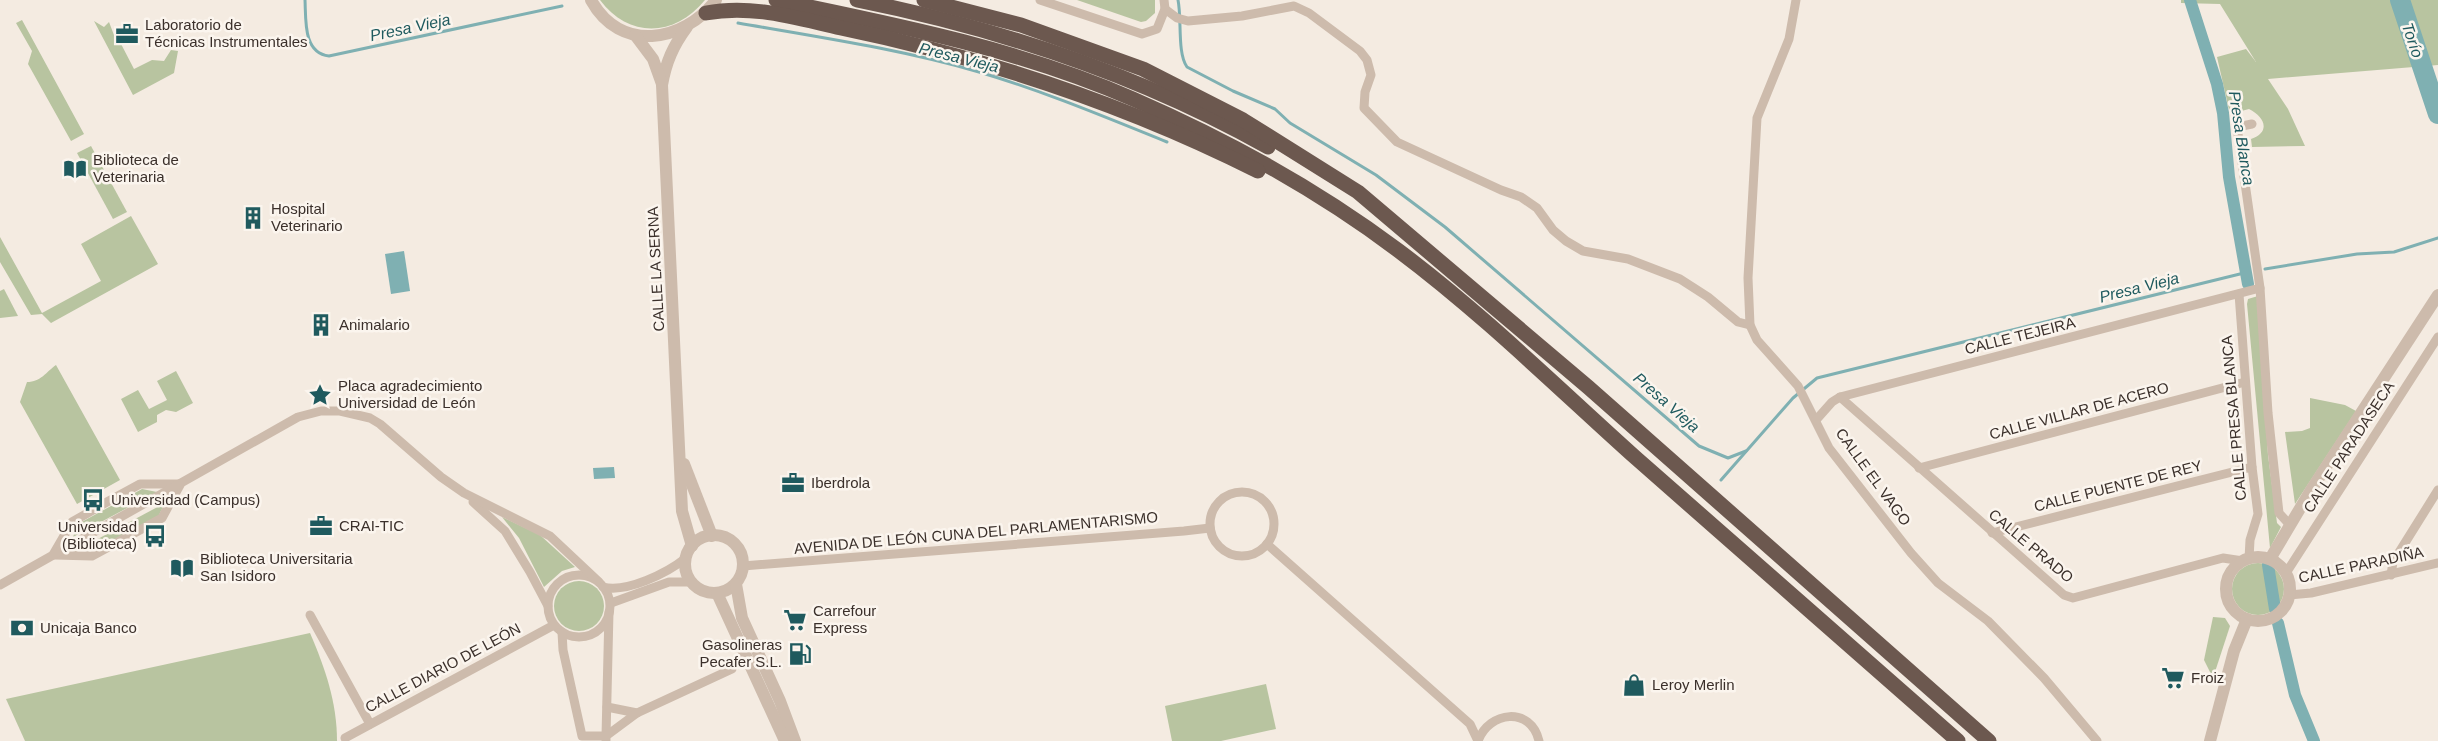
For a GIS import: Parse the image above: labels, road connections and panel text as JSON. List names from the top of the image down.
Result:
{
  "streets": {
    "street": [
      "CALLE LA SERNA",
      "CALLE TEJEIRA",
      "CALLE VILLAR DE ACERO",
      "CALLE PRESA BLANCA",
      "CALLE PARADASECA",
      "CALLE EL VAGO",
      "CALLE PUENTE DE REY",
      "AVENIDA DE LEÓN CUNA DEL PARLAMENTARISMO",
      "CALLE PRADO",
      "CALLE PARADIÑA",
      "CALLE DIARIO DE LEÓN"
    ]
  },
  "crossings": [
    ["CALLE LA SERNA", "AVENIDA DE LEÓN CUNA DEL PARLAMENTARISMO"],
    ["CALLE TEJEIRA", "CALLE PRESA BLANCA"],
    ["CALLE TEJEIRA", "CALLE EL VAGO"],
    ["CALLE TEJEIRA", "CALLE PRADO"],
    ["CALLE VILLAR DE ACERO", "CALLE PRESA BLANCA"],
    ["CALLE VILLAR DE ACERO", "CALLE PRADO"],
    ["CALLE PRESA BLANCA", "CALLE PARADASECA"],
    ["CALLE PRESA BLANCA", "CALLE PUENTE DE REY"],
    ["CALLE PRESA BLANCA", "CALLE PRADO"],
    ["CALLE PRESA BLANCA", "CALLE PARADIÑA"],
    ["CALLE PARADASECA", "CALLE PRADO"],
    ["CALLE PARADASECA", "CALLE PARADIÑA"],
    ["CALLE PUENTE DE REY", "CALLE PRADO"],
    ["CALLE PRADO", "CALLE PARADIÑA"]
  ],
  "water": ["Presa Vieja", "Torío", "Presa Blanca"],
  "places": {
    "office": ["Laboratorio de Técnicas Instrumentales", "Iberdrola", "CRAI-TIC"],
    "library": ["Biblioteca de Veterinaria", "Biblioteca Universitaria San Isidoro"],
    "building": ["Hospital Veterinario", "Animalario"],
    "place": ["Placa agradecimiento Universidad de León"],
    "bus stop": ["Universidad (Campus)", "Universidad (Biblioteca)"],
    "supermarket": ["Carrefour Express", "Froiz"],
    "bank": ["Unicaja Banco"],
    "fuel station": ["Gasolineras Pecafer S.L."],
    "shop": ["Leroy Merlin"]
  }
}
